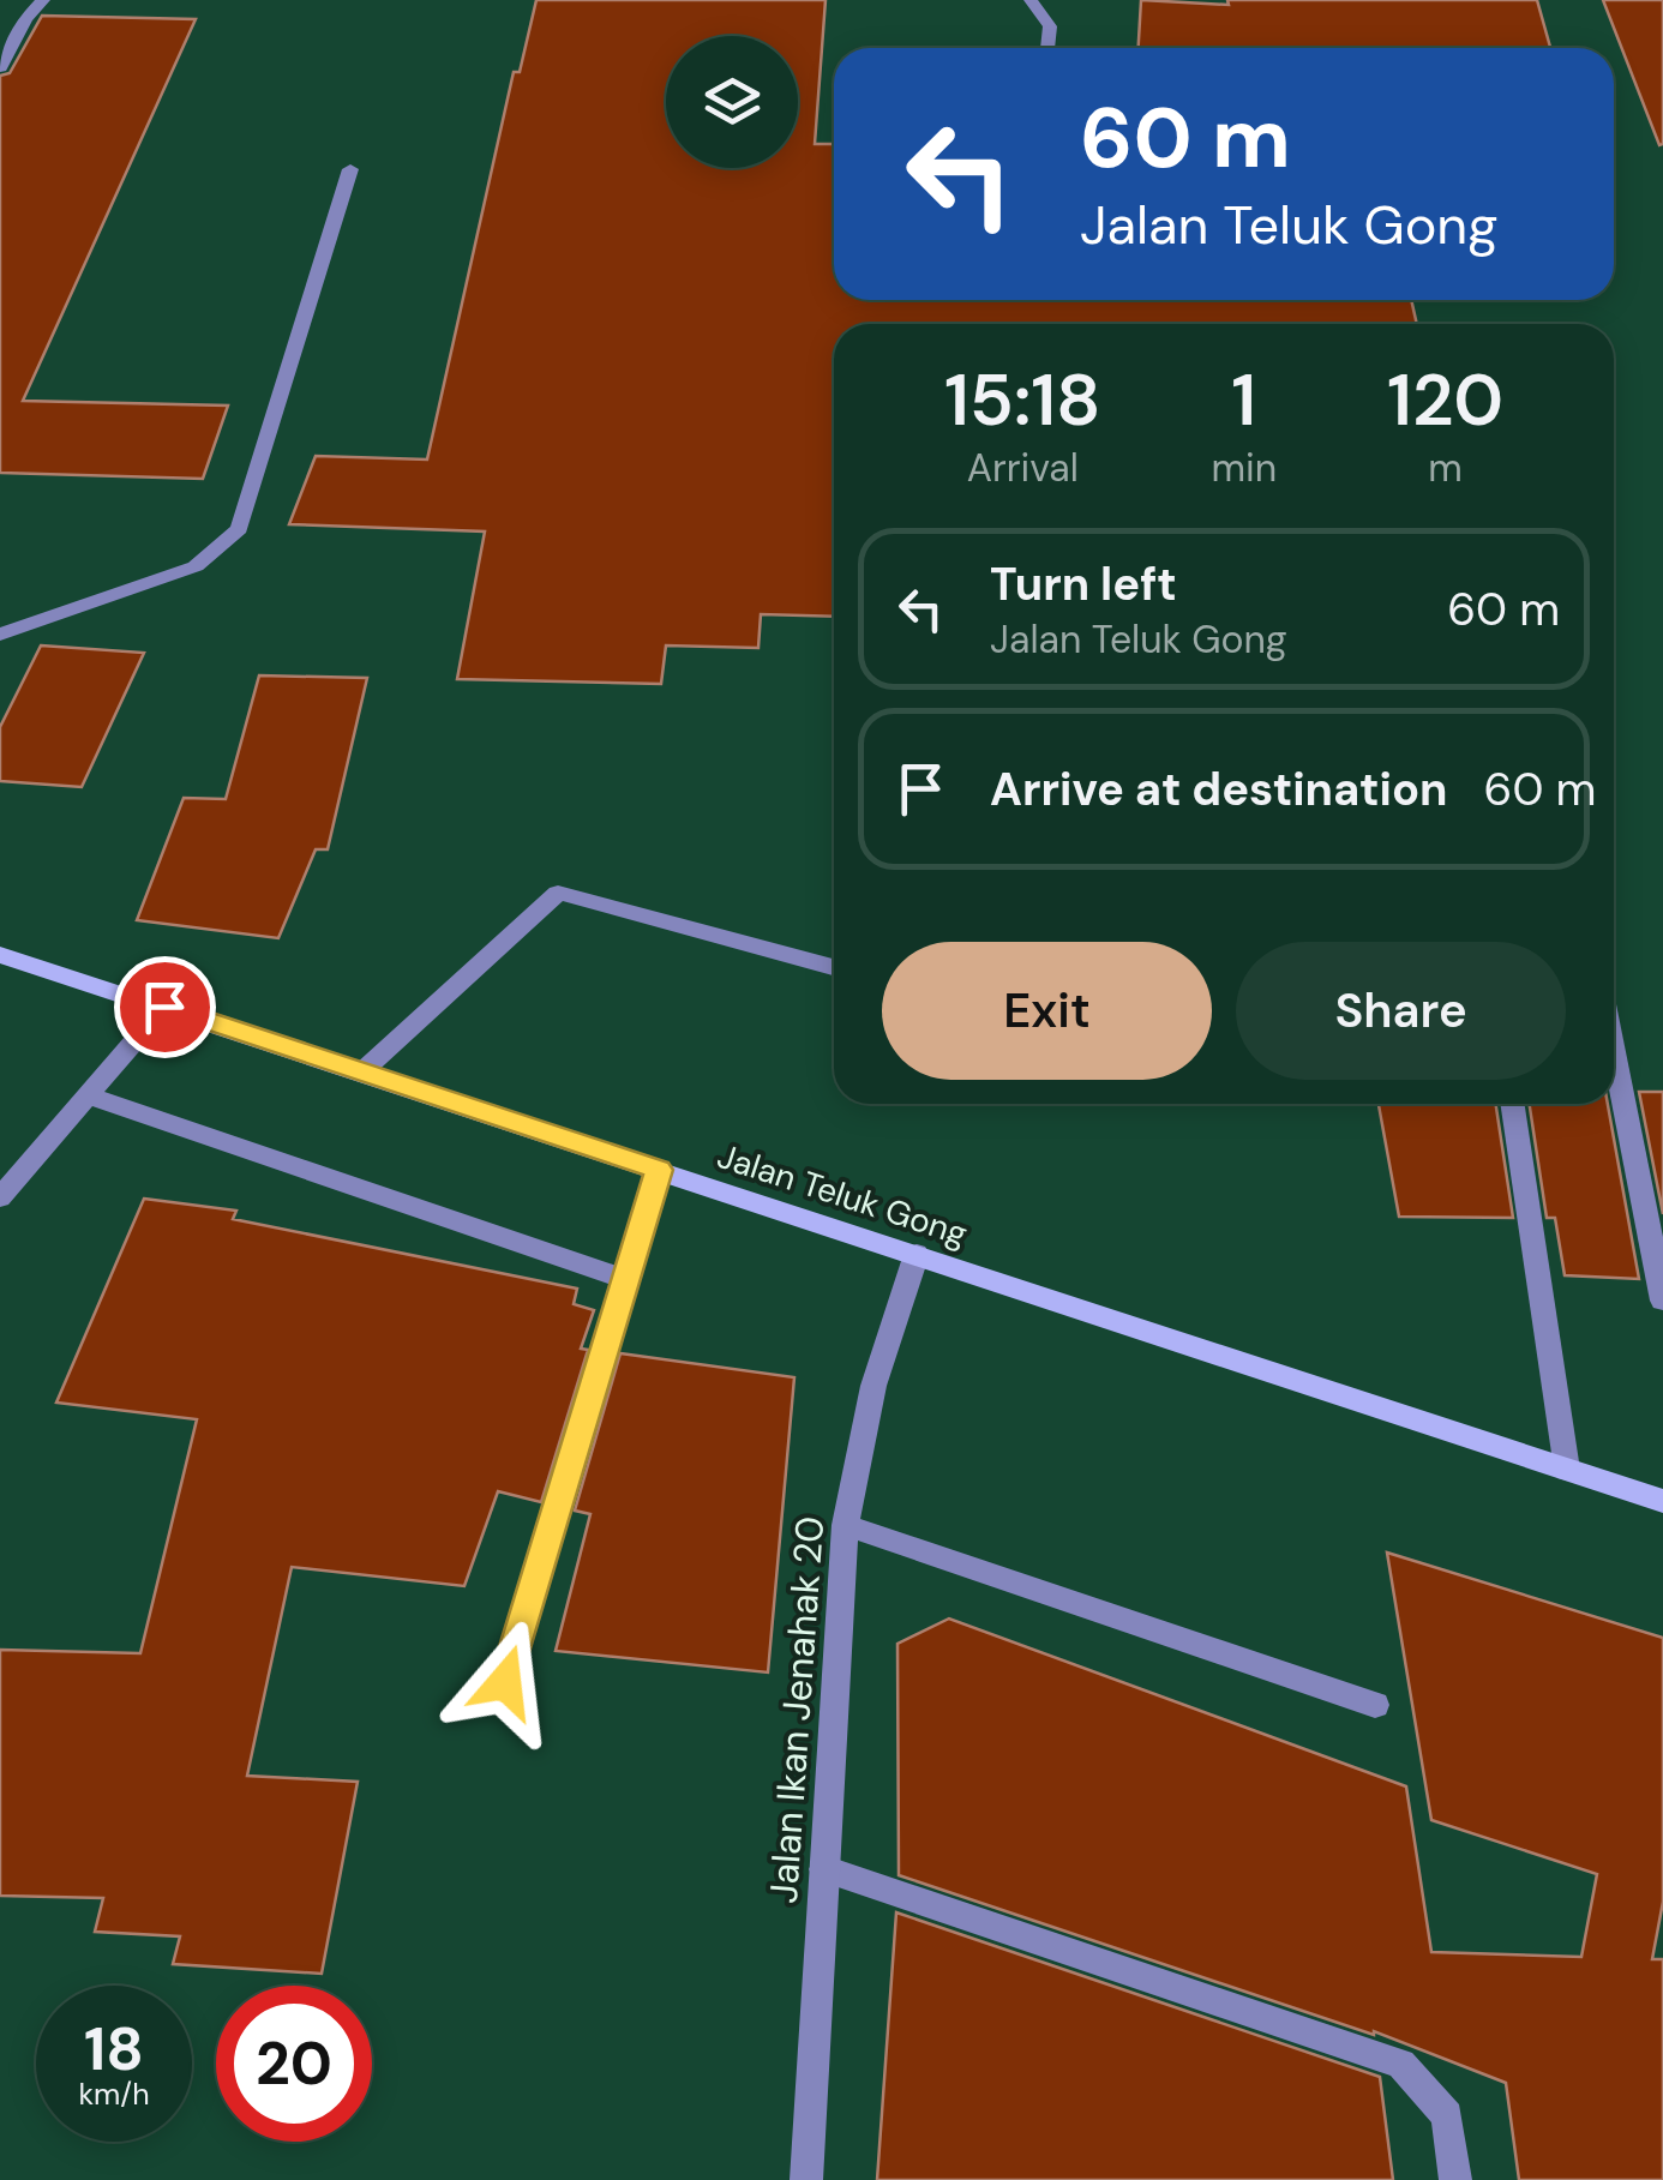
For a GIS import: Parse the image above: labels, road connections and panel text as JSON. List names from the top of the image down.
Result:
{
  "streets": {
    "street": ["Jalan Teluk Gong", "Jalan Ikan Jenahak 20"]
  },
  "crossings": [
    ["Jalan Teluk Gong", "Jalan Ikan Jenahak 20"]
  ],
  "page": {
    "turn": ["60 m", "Jalan Teluk Gong"],
    "eta": [
      "15:18",
      "Arrival",
      "1",
      "min",
      "120",
      "m"
    ],
    "list": [
      {
        "name": "Turn left",
        "note": "Jalan Teluk Gong",
        "value": "60 m"
      },
      {
        "name": "Arrive at destination",
        "value": "60 m"
      }
    ],
    "buttons": ["Exit", "Share"],
    "speed": "18 km/h",
    "limit": "20"
  }
}
